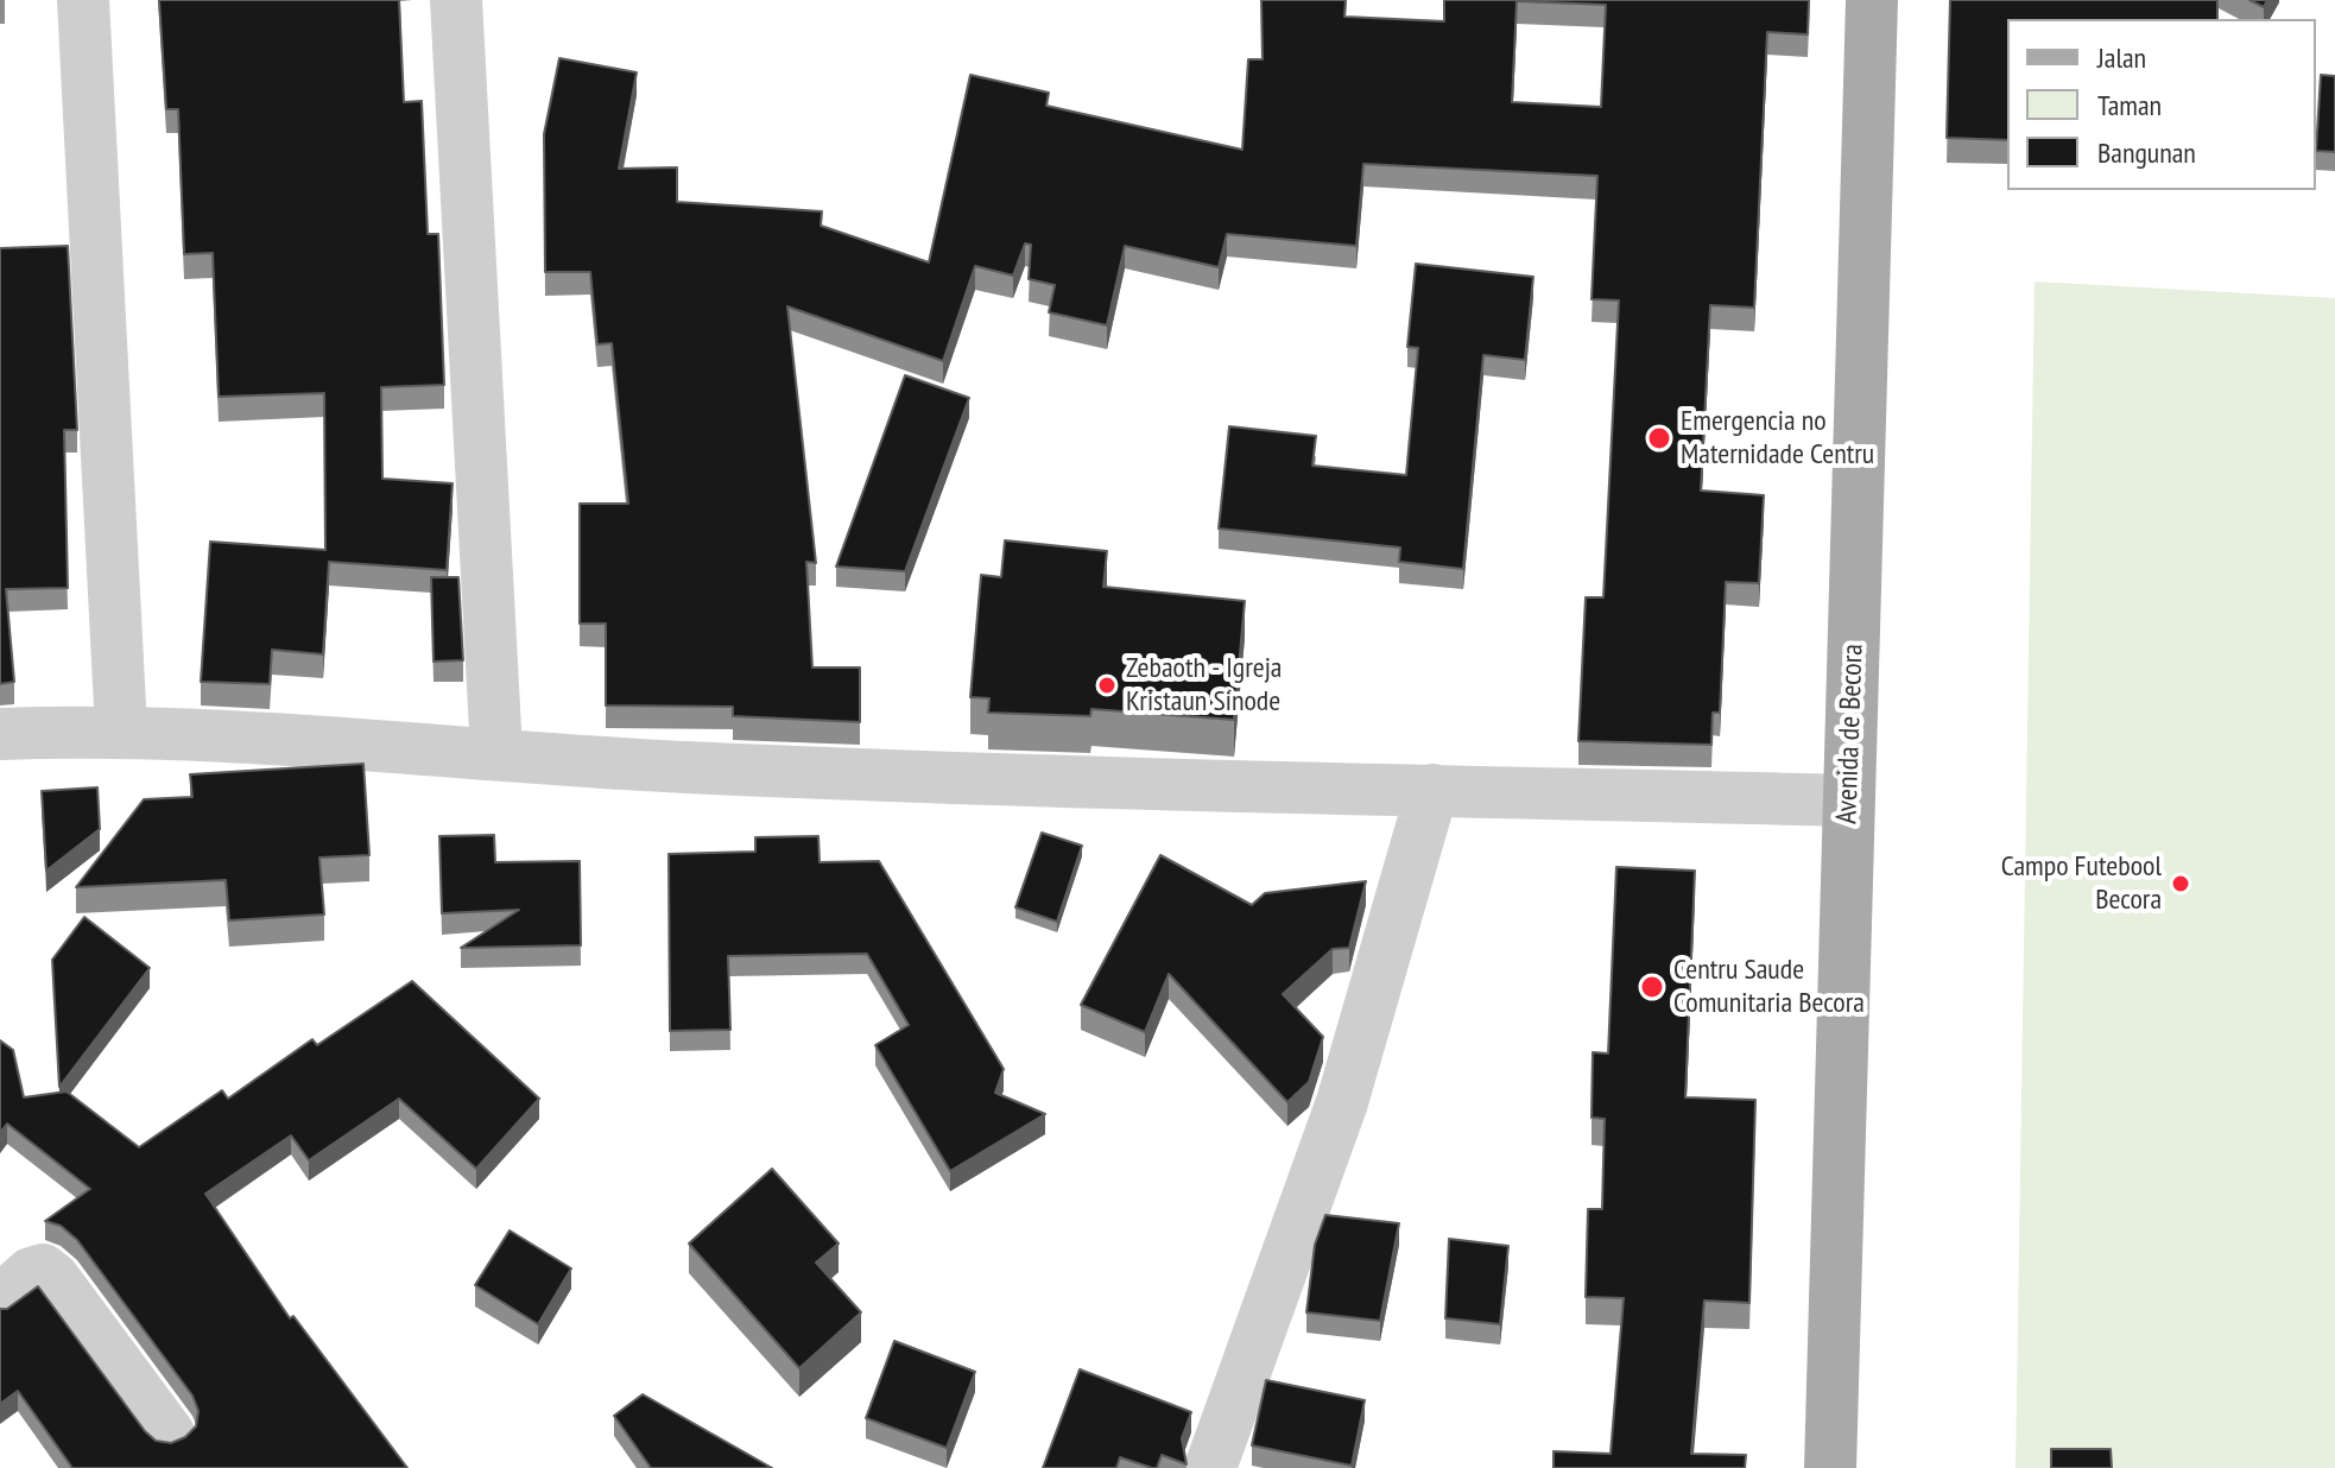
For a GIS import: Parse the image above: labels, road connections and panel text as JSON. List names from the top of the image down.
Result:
{
  "streets": {
    "main road": ["Avenida de Becora"]
  },
  "places": [
    "Emergencia no Maternidade Centru",
    "Zebaoth - Igreja Kristaun Sinode",
    "Campo Futebool Becora",
    "Centru Saude Comunitaria Becora"
  ],
  "legend": ["Jalan", "Taman", "Bangunan"]
}
